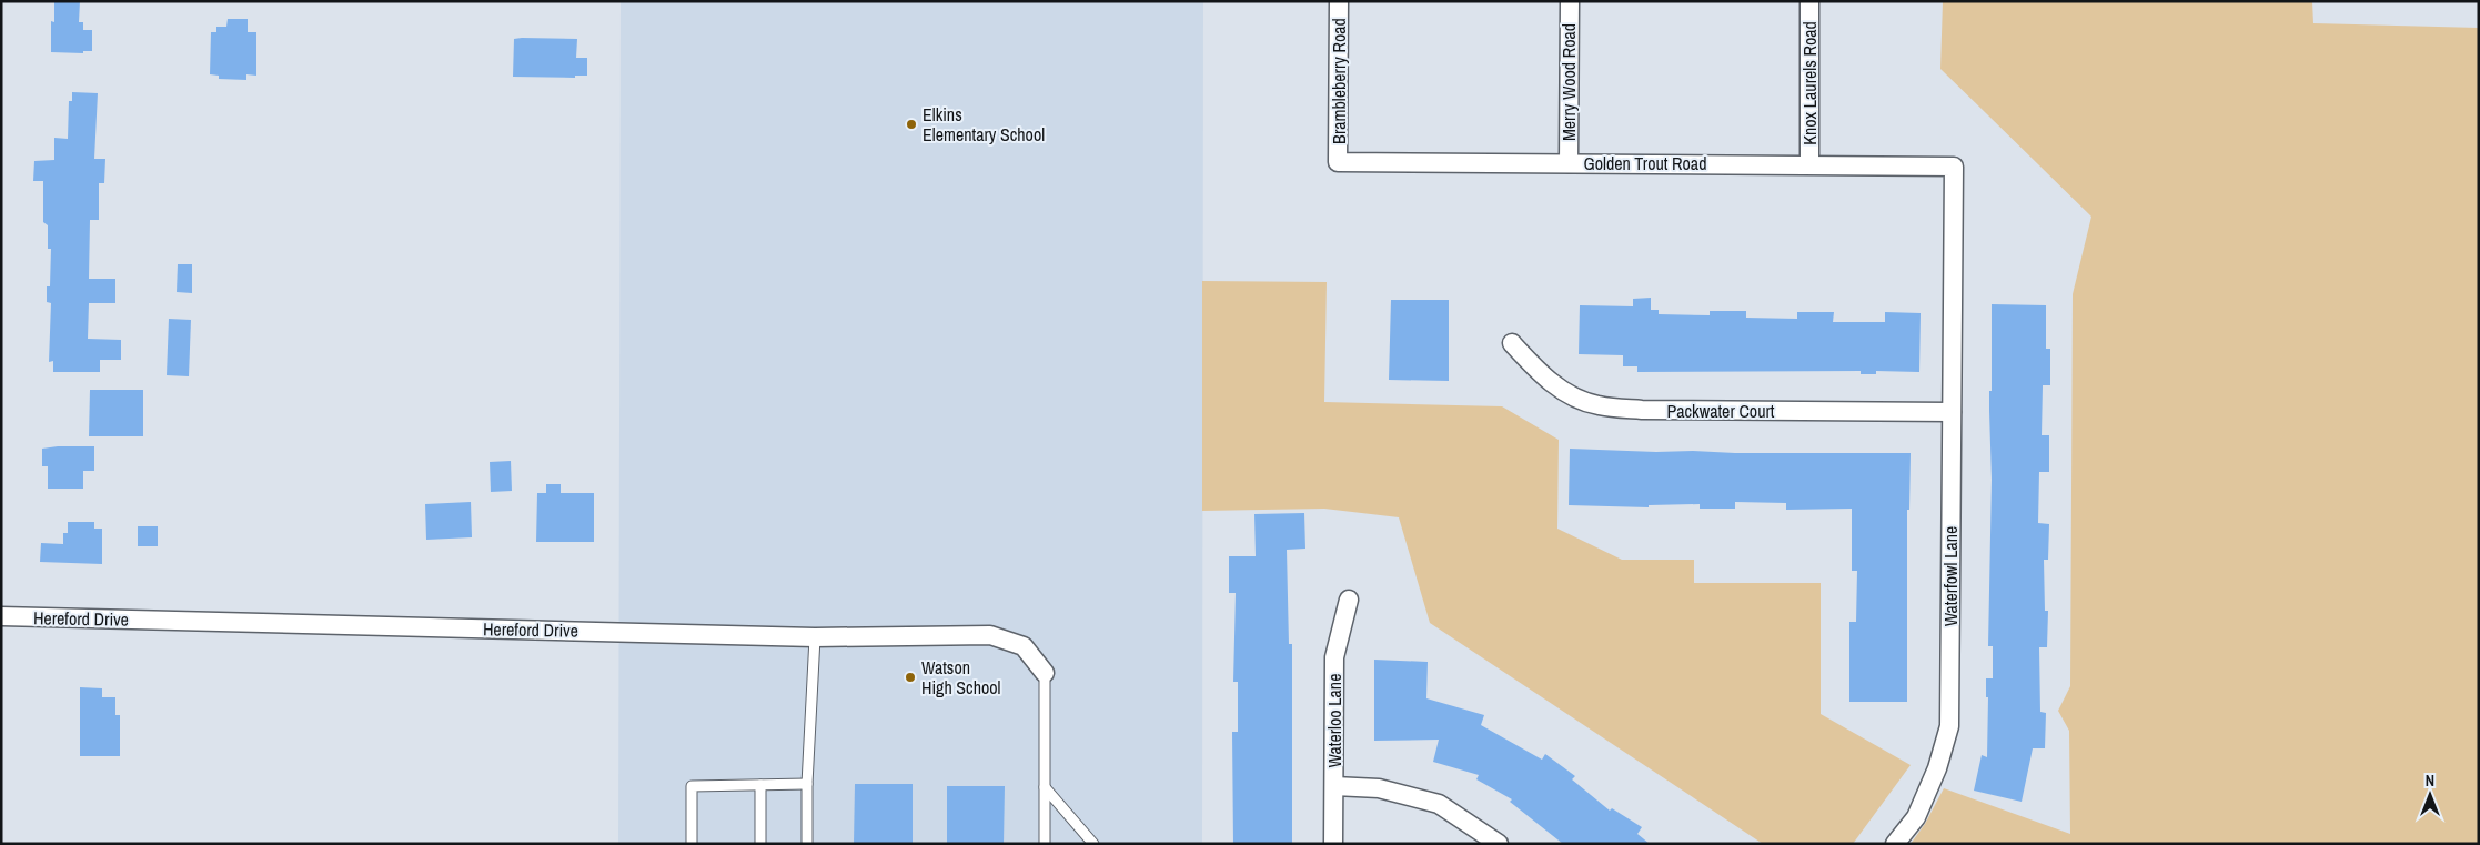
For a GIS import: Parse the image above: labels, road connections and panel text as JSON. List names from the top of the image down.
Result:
{
  "streets": {
    "street": [
      "Brambleberry Road",
      "Merry Wood Road",
      "Knox Laurels Road",
      "Golden Trout Road",
      "Packwater Court",
      "Waterfowl Lane",
      "Hereford Drive",
      "Waterloo Lane"
    ]
  },
  "crossings": [
    ["Brambleberry Road", "Golden Trout Road"],
    ["Merry Wood Road", "Golden Trout Road"],
    ["Knox Laurels Road", "Golden Trout Road"],
    ["Golden Trout Road", "Waterfowl Lane"],
    ["Packwater Court", "Waterfowl Lane"]
  ],
  "places": ["Elkins Elementary School", "Watson High School"],
  "north": "top"
}
